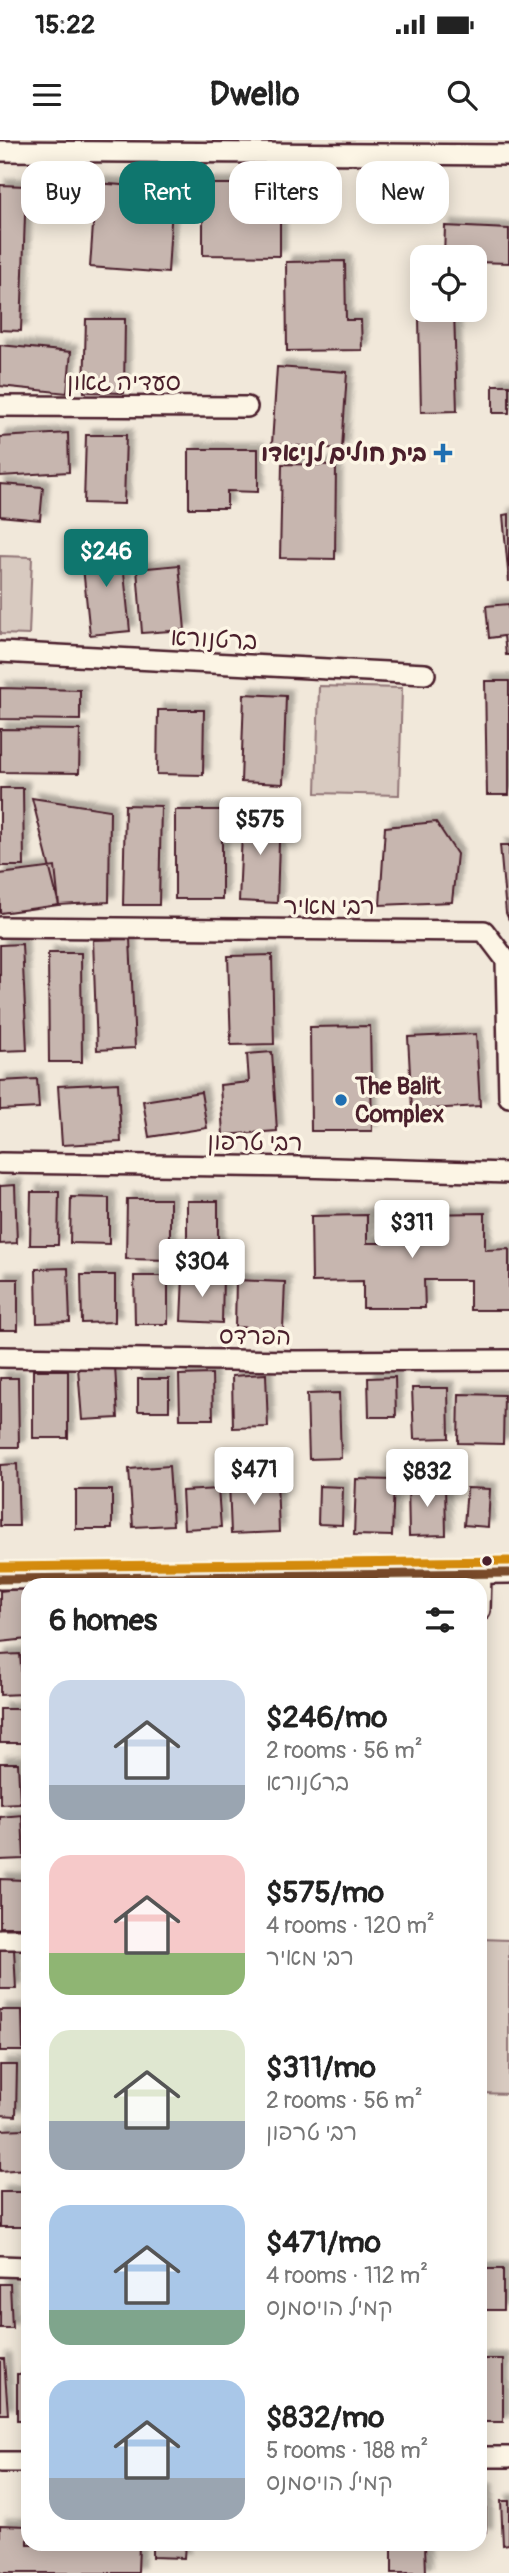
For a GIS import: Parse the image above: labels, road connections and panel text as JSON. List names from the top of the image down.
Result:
{
  "streets": {
    "street": [
      "סעדיה גאון",
      "ברטנורא",
      "רבי מאיר",
      "רבי טרפון",
      "הפרדס"
    ]
  },
  "places": {
    "health": ["בית חולים לניאדו"],
    "other": ["The Balit Complex"]
  },
  "lines": ["transit line 6", "transit line 5"],
  "page": {
    "status": "15:22",
    "header": "Dwello",
    "chip": [
      "Buy",
      "Rent",
      "Filters",
      "New"
    ],
    "price": [
      "$246",
      "$575",
      "$311",
      "$304",
      "$471",
      "$832"
    ],
    "heading": "6 homes",
    "list": [
      {
        "name": "$246/mo",
        "note": "2 rooms · 56 m² · ברטנורא"
      },
      {
        "name": "$575/mo",
        "note": "4 rooms · 120 m² · רבי מאיר"
      },
      {
        "name": "$311/mo",
        "note": "2 rooms · 56 m² · רבי טרפון"
      },
      {
        "name": "$471/mo",
        "note": "4 rooms · 112 m² · קמיל הויסמנס"
      },
      {
        "name": "$832/mo",
        "note": "5 rooms · 188 m² · קמיל הויסמנס"
      }
    ]
  }
}
